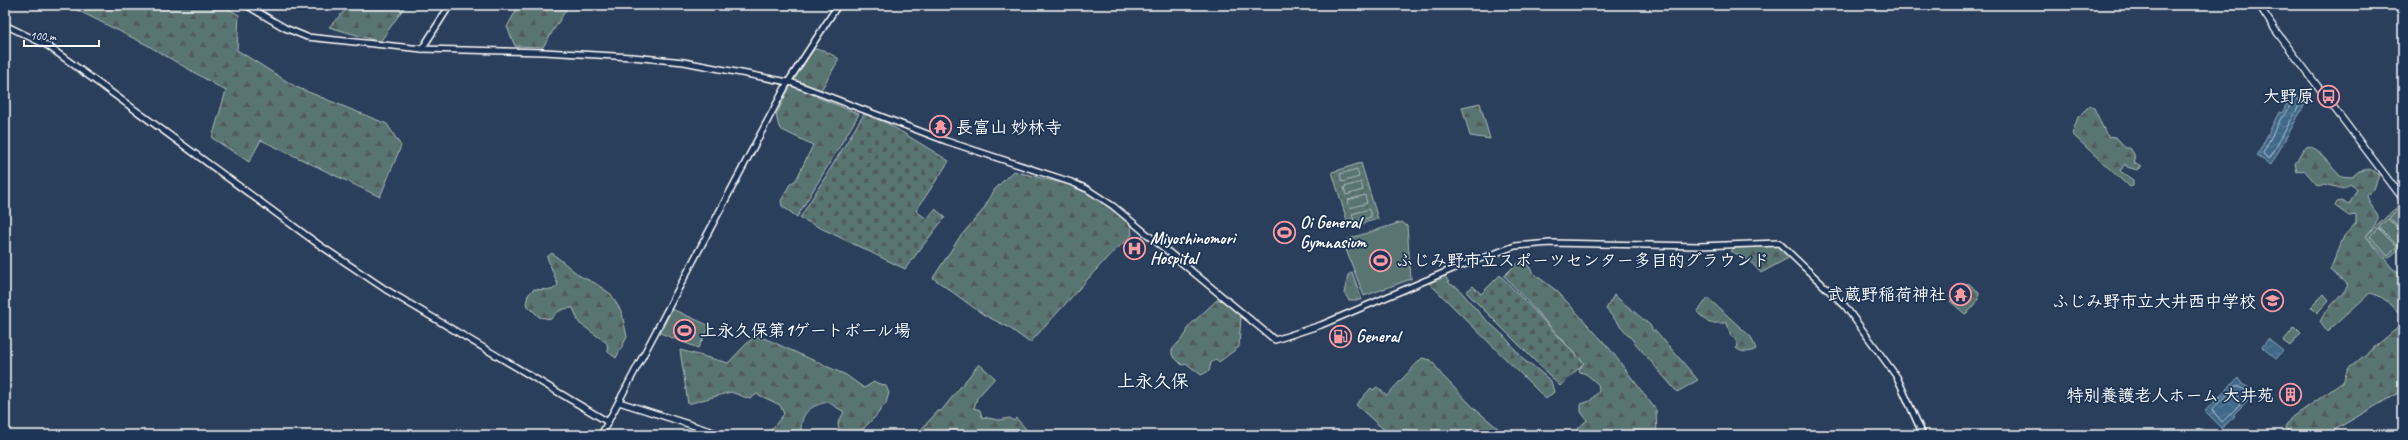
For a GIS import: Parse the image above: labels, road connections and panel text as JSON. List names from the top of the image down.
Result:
{
  "districts": ["上永久保"],
  "places": {
    "bus stop": ["大野原"],
    "temple": ["長富山 妙林寺", "武蔵野稲荷神社"],
    "sports": ["Oi General Gymnasium", "ふじみ野市⽴スポーツセンター多⽬的グラウンド", "上永久保第1ゲートボール場"],
    "hospital": ["Miyoshinomori Hospital"],
    "school or university": ["ふじみ野市立大井西中学校"],
    "fuel station": ["General"],
    "building": ["特別養護老人ホーム 大井苑"]
  },
  "scale_bar": "100 m"
}
